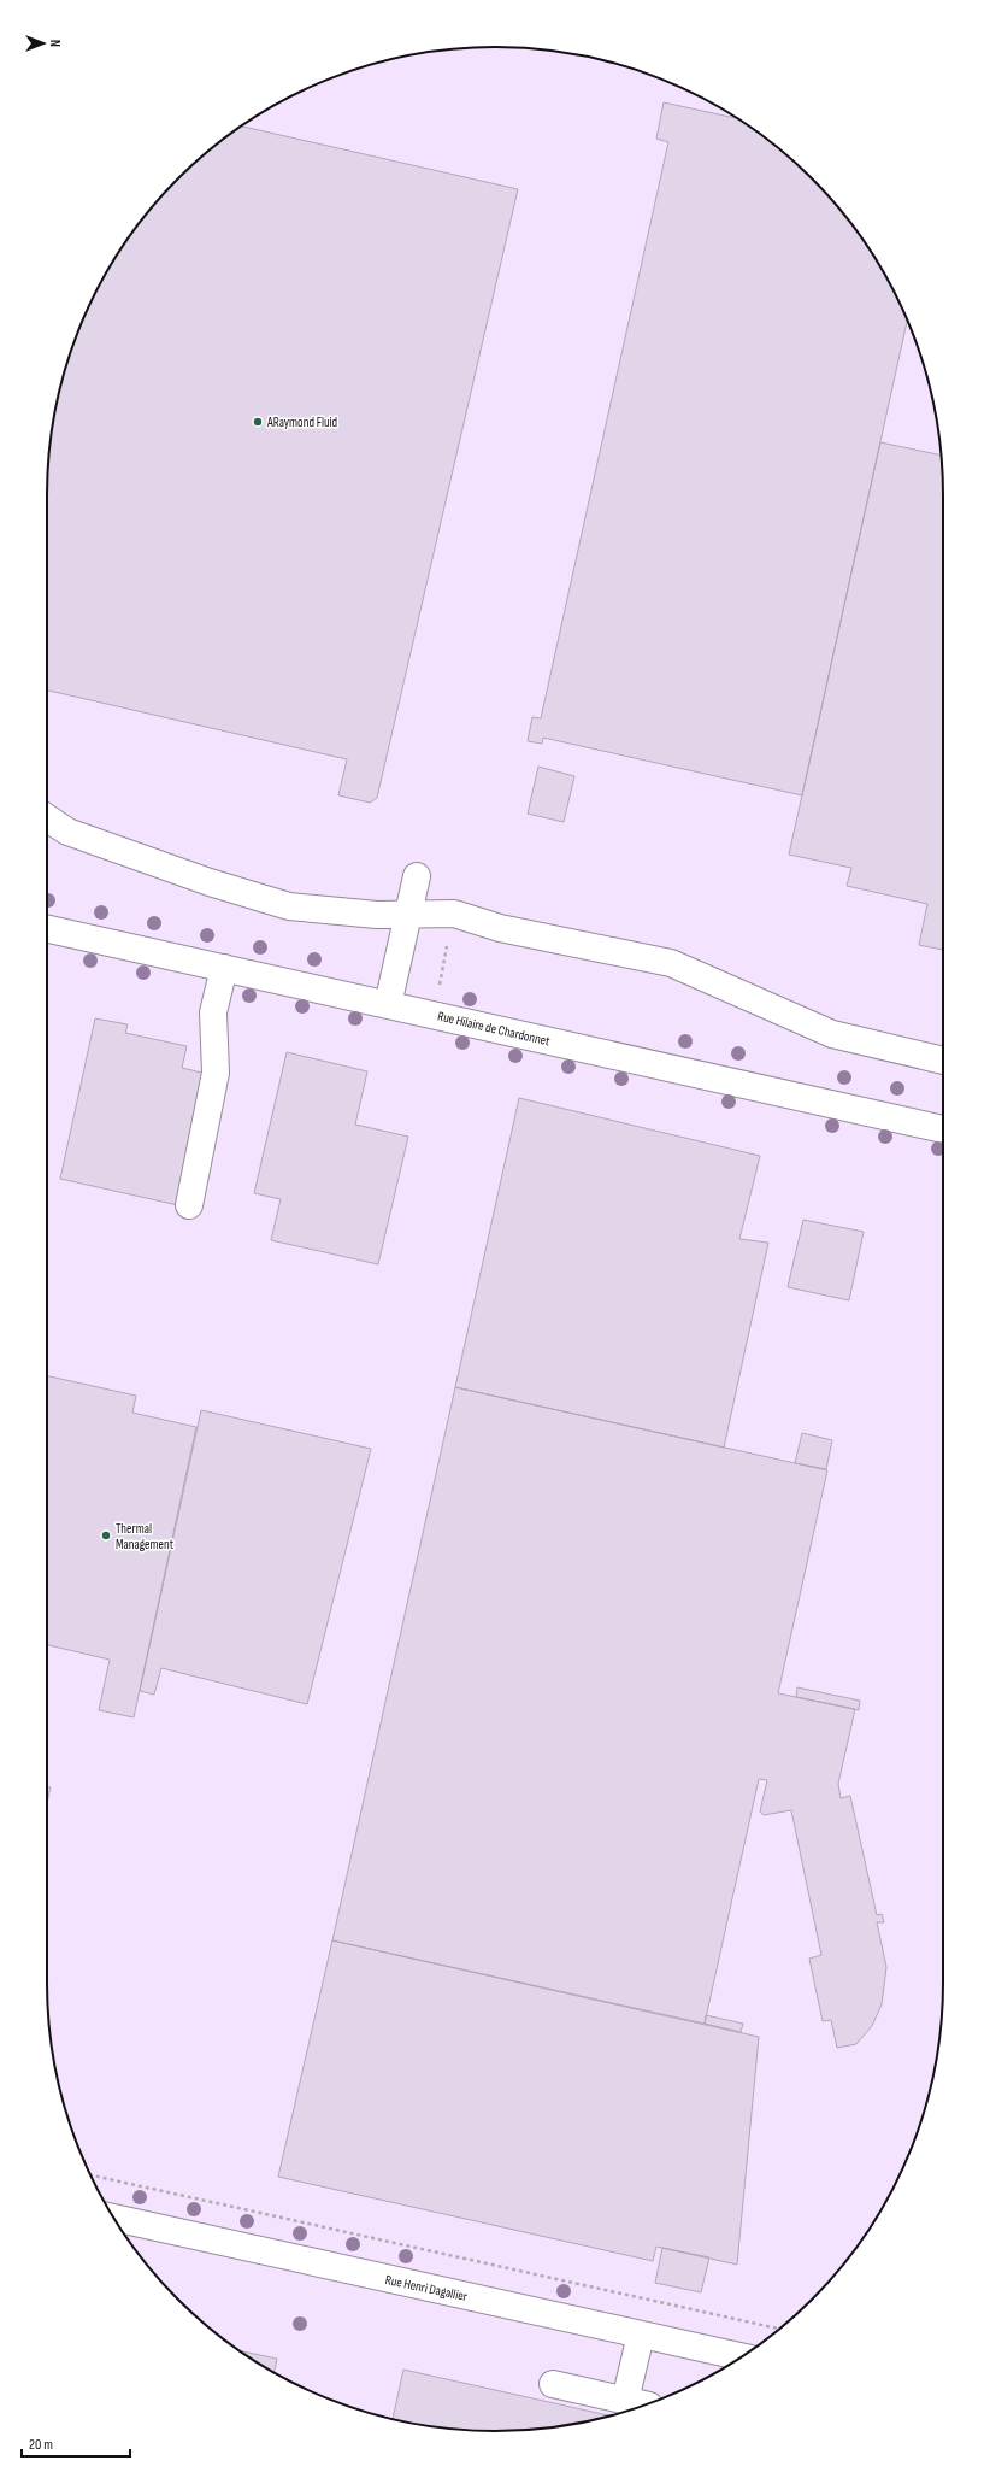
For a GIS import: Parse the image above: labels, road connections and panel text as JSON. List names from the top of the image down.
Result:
{
  "streets": {
    "street": ["Rue Hilaire de Chardonnet", "Rue Henri Dagallier"]
  },
  "places": ["ARaymond Fluid", "Thermal Management"],
  "scale_bar": "20 m",
  "north": "right"
}
